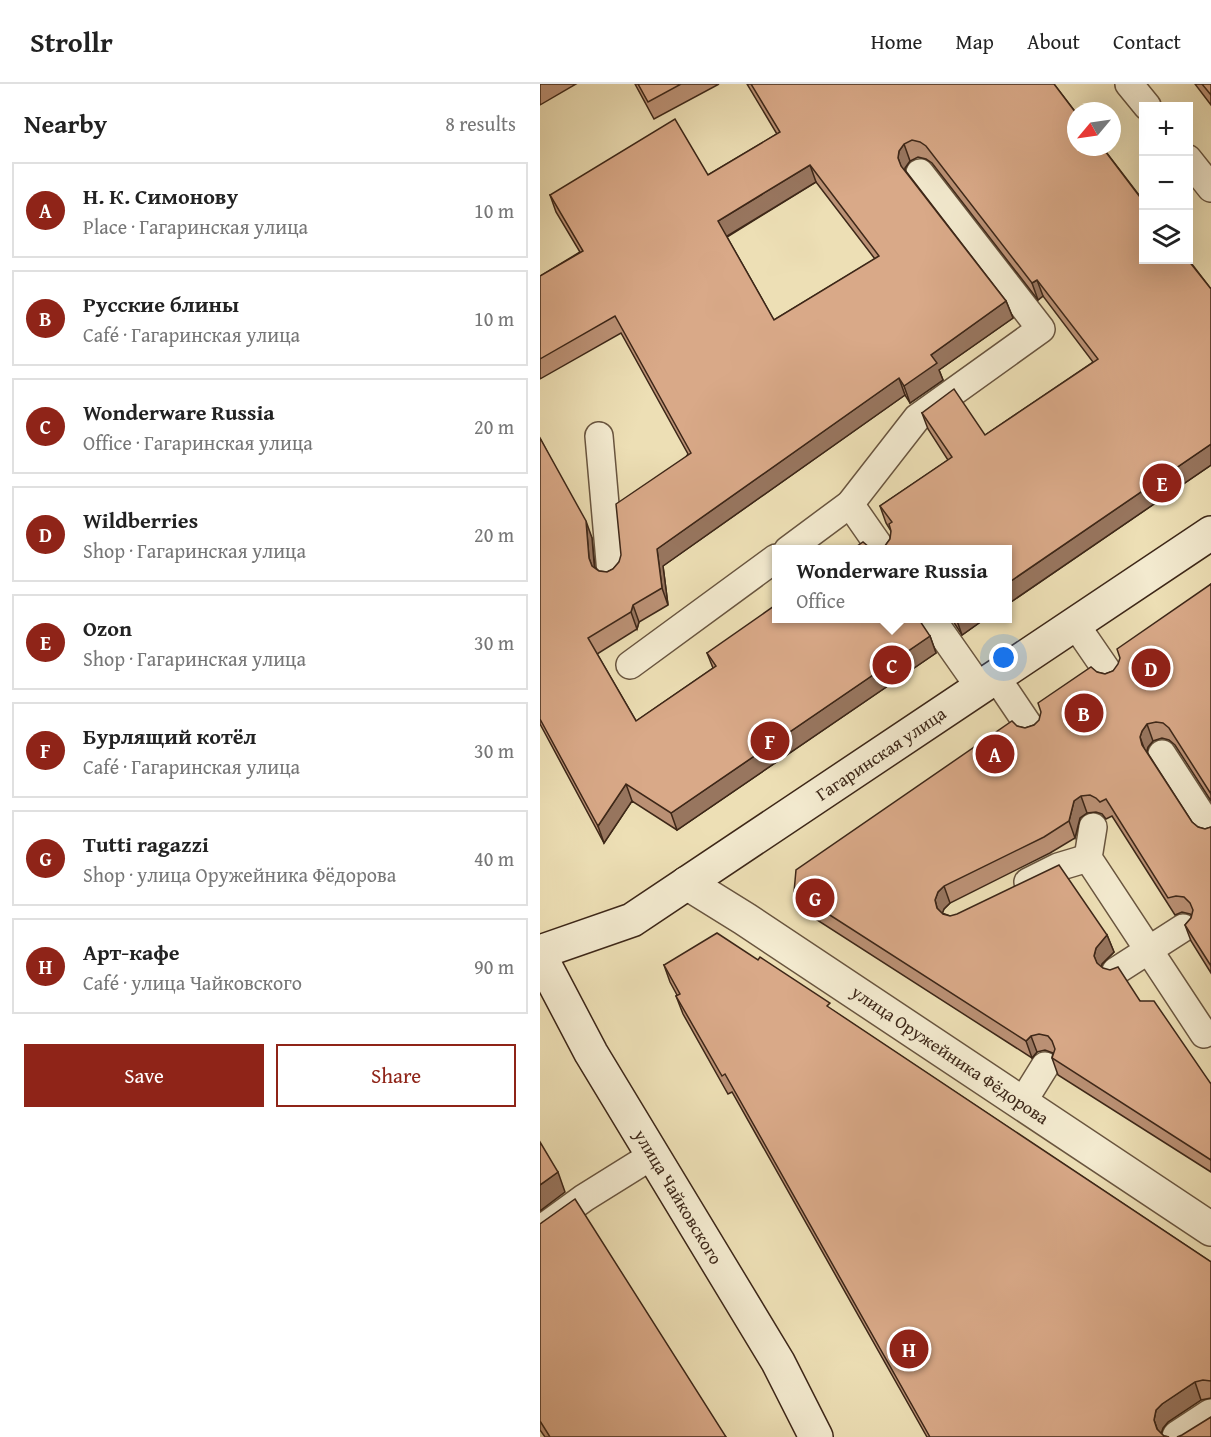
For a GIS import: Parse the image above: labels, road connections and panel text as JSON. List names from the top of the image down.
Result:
{
  "streets": {
    "street": ["Гагаринская улица", "улица Оружейника Фёдорова", "улица Чайковского"]
  },
  "crossings": [
    ["Гагаринская улица", "улица Оружейника Фёдорова"],
    ["Гагаринская улица", "улица Чайковского"]
  ],
  "north": "bottom left",
  "page": {
    "header": "Strollr",
    "nav": [
      "Home",
      "Map",
      "About",
      "Contact"
    ],
    "heading": ["Nearby", "8 results"],
    "map_buttons": ["+", "−"],
    "list": [
      {
        "mark": "A",
        "name": "Н. К. Симонову",
        "note": "Place · Гагаринская улица",
        "value": "10 m"
      },
      {
        "mark": "B",
        "name": "Русские блины",
        "note": "Café · Гагаринская улица",
        "value": "10 m"
      },
      {
        "mark": "C",
        "name": "Wonderware Russia",
        "note": "Office · Гагаринская улица",
        "value": "20 m"
      },
      {
        "mark": "D",
        "name": "Wildberries",
        "note": "Shop · Гагаринская улица",
        "value": "20 m"
      },
      {
        "mark": "E",
        "name": "Ozon",
        "note": "Shop · Гагаринская улица",
        "value": "30 m"
      },
      {
        "mark": "F",
        "name": "Бурлящий котёл",
        "note": "Café · Гагаринская улица",
        "value": "30 m"
      },
      {
        "mark": "G",
        "name": "Tutti ragazzi",
        "note": "Shop · улица Оружейника Фёдорова",
        "value": "40 m"
      },
      {
        "mark": "H",
        "name": "Арт-кафе",
        "note": "Café · улица Чайковского",
        "value": "90 m"
      }
    ],
    "pins": [
      "E",
      "C",
      "D",
      "B",
      "F",
      "A",
      "G",
      "H"
    ],
    "popup": ["Wonderware Russia", "Office"],
    "buttons": ["Save", "Share"]
  }
}
